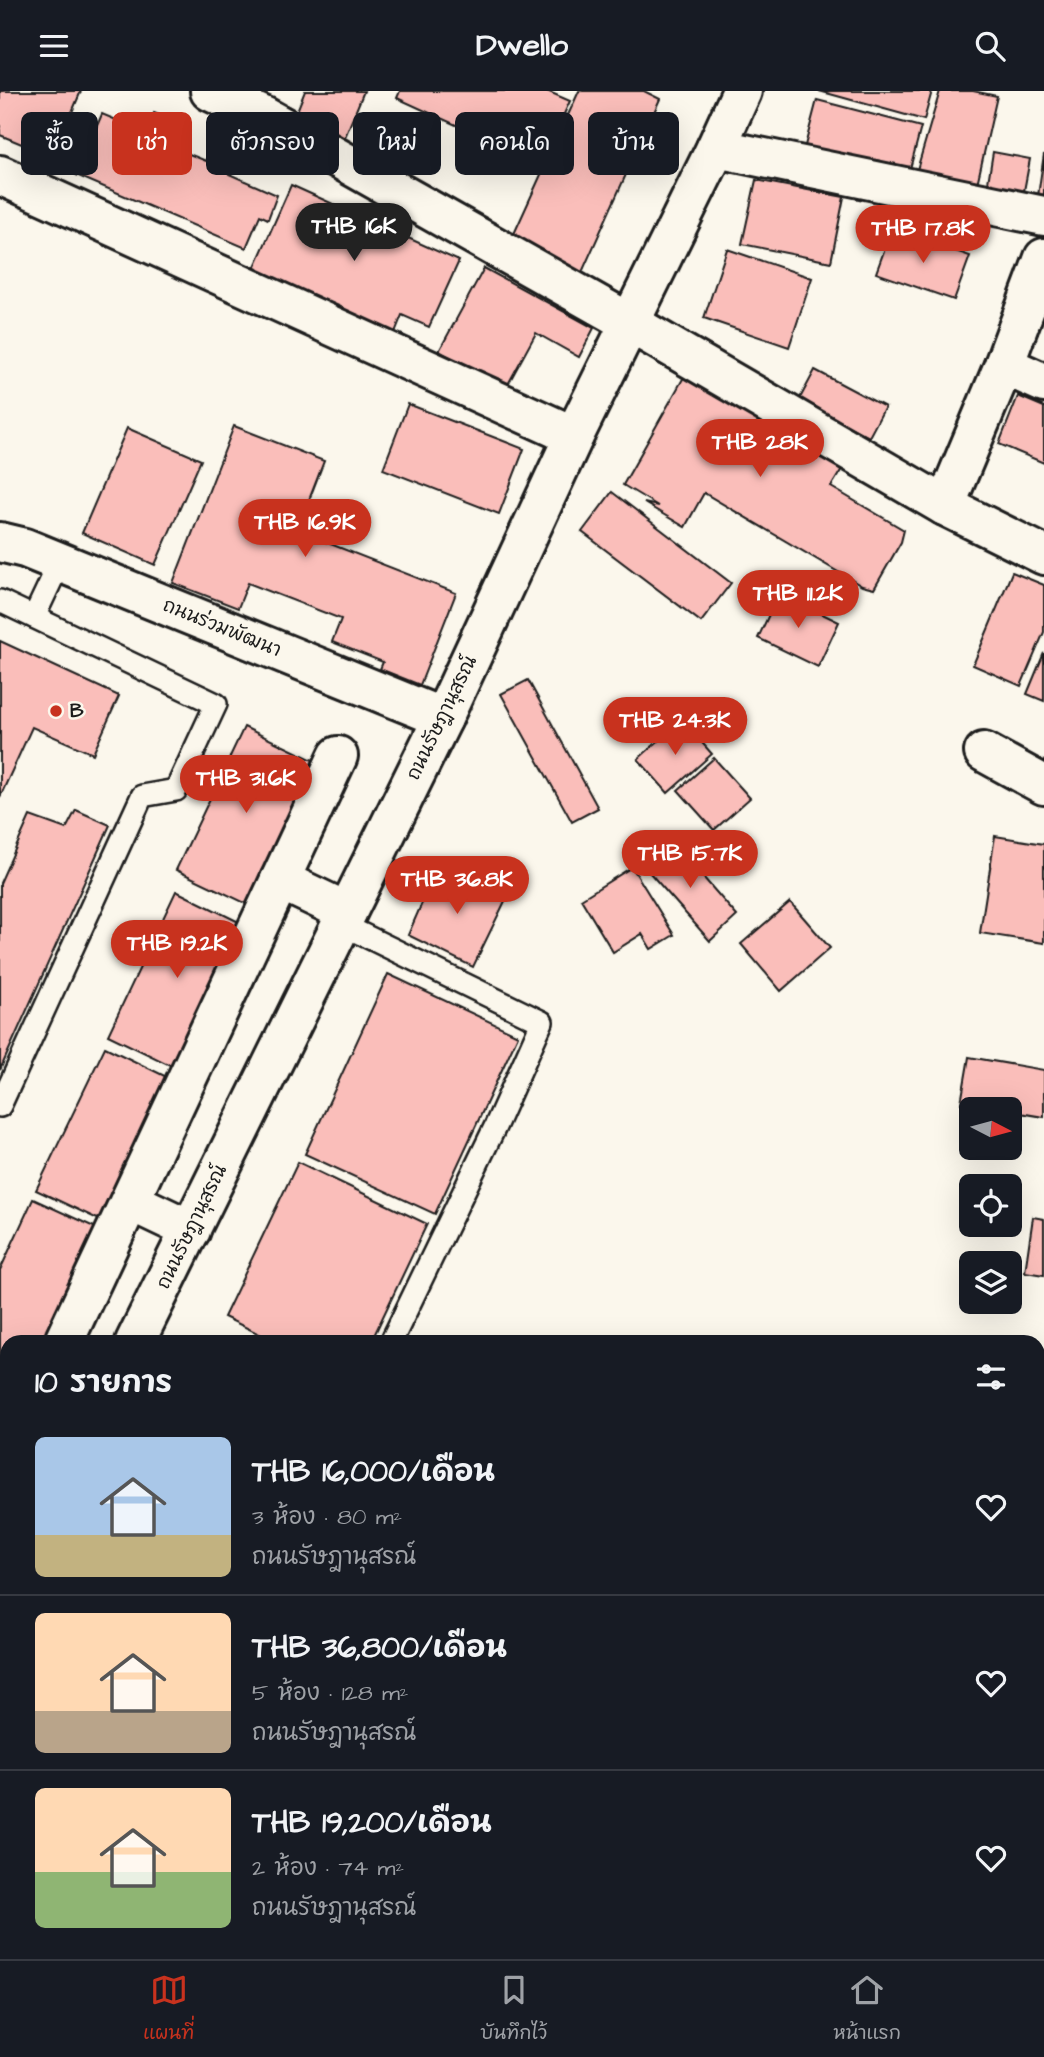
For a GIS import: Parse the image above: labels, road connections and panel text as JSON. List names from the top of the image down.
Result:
{
  "streets": {
    "street": ["ถนนร่วมพัฒนา", "ถนนรัษฎานุสรณ์"]
  },
  "crossings": [
    ["ถนนร่วมพัฒนา", "ถนนรัษฎานุสรณ์"]
  ],
  "places": ["B"],
  "north": "right",
  "page": {
    "header": "Dwello",
    "chip": [
      "ซื้อ",
      "เช่า",
      "ตัวกรอง",
      "ใหม่",
      "คอนโด",
      "บ้าน"
    ],
    "price": [
      "THB 16K",
      "THB 17.8K",
      "THB 28K",
      "THB 16.9K",
      "THB 11.2K",
      "THB 24.3K",
      "THB 31.6K",
      "THB 15.7K",
      "THB 36.8K",
      "THB 19.2K"
    ],
    "heading": "10 รายการ",
    "list": [
      {
        "name": "THB 16,000/เดือน",
        "note": "3 ห้อง · 80 m² · ถนนรัษฎานุสรณ์"
      },
      {
        "name": "THB 36,800/เดือน",
        "note": "5 ห้อง · 128 m² · ถนนรัษฎานุสรณ์"
      },
      {
        "name": "THB 19,200/เดือน",
        "note": "2 ห้อง · 74 m² · ถนนรัษฎานุสรณ์"
      }
    ],
    "tabs": ["แผนที่", "บันทึกไว้", "หน้าแรก"]
  }
}
